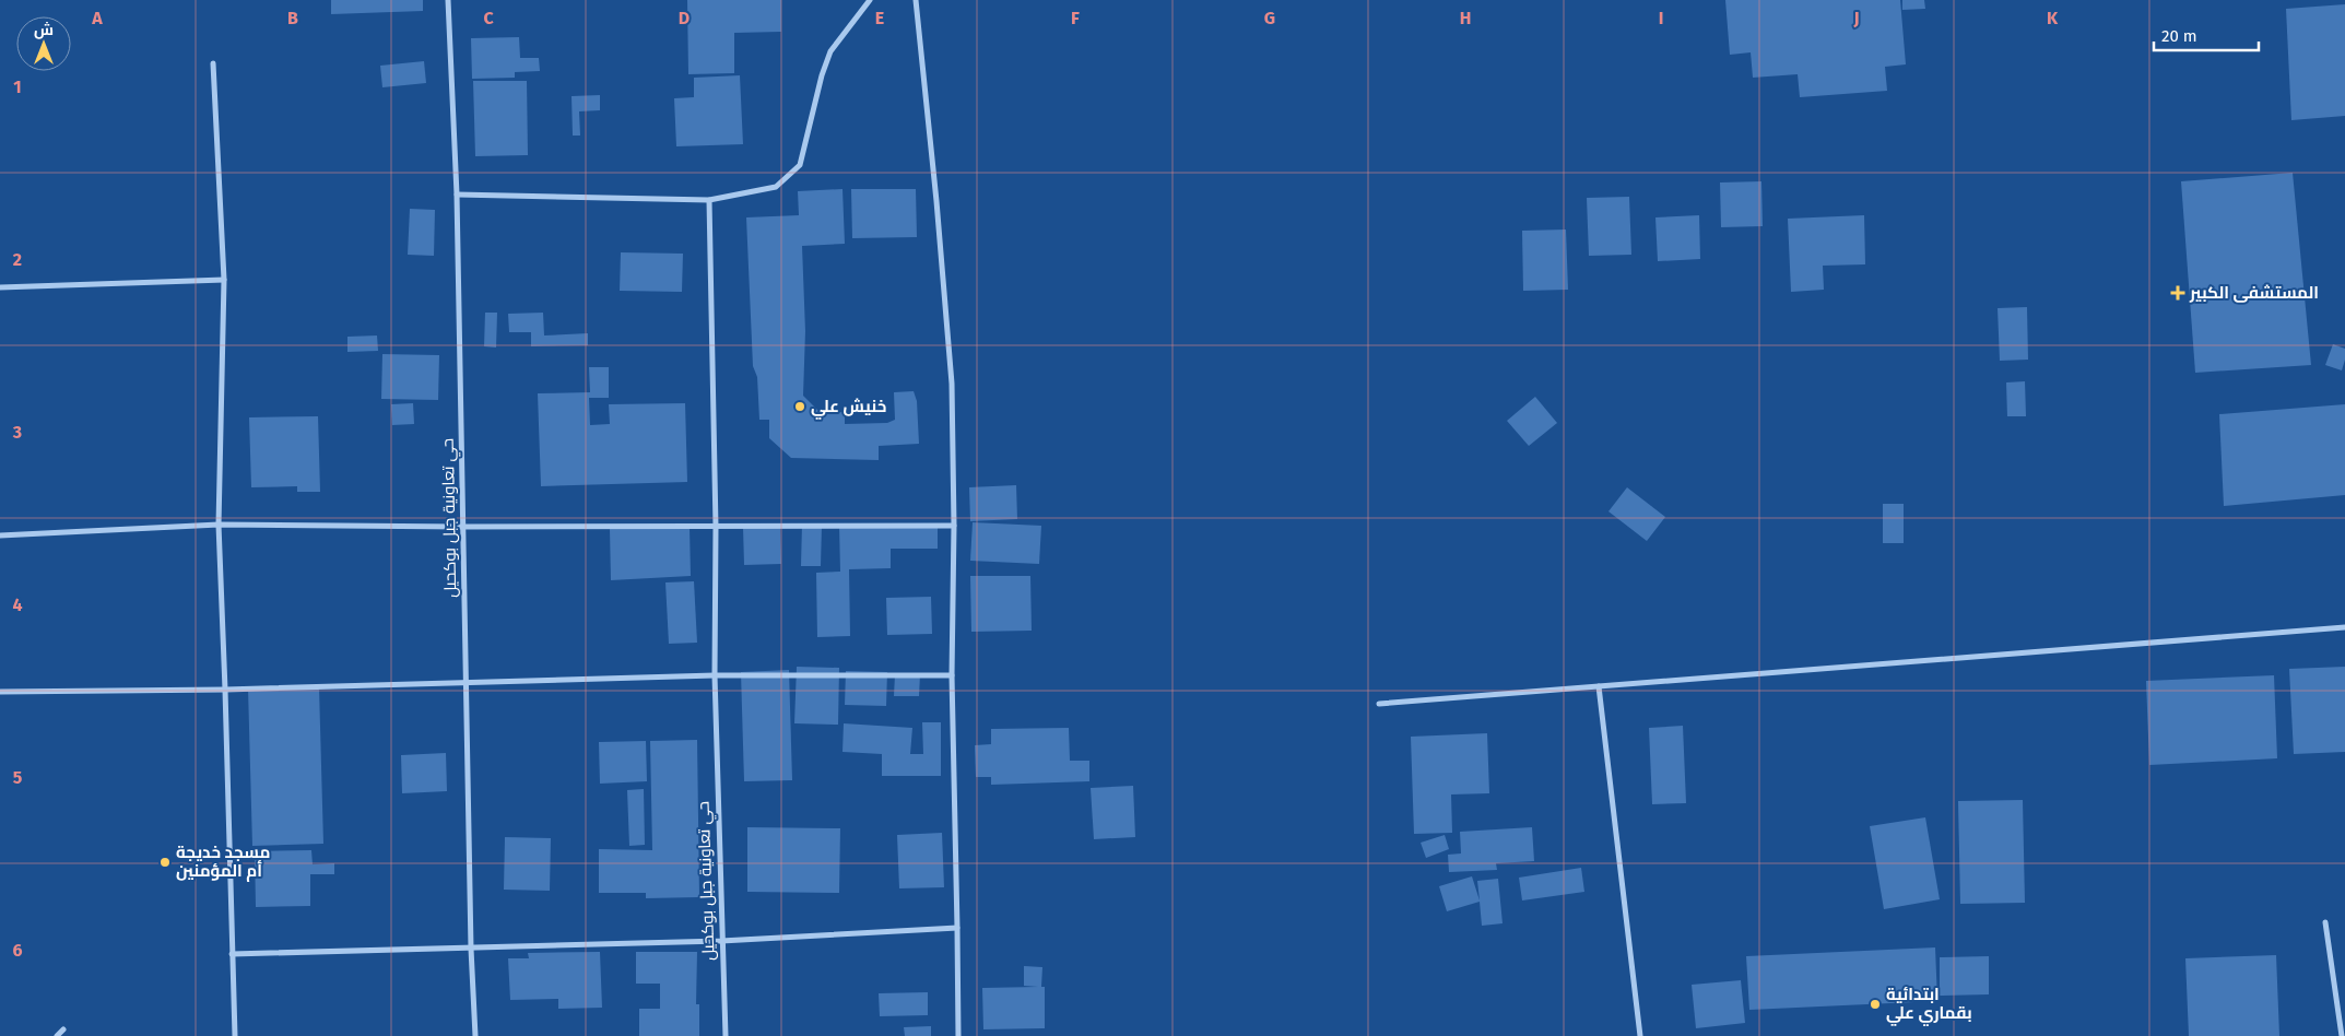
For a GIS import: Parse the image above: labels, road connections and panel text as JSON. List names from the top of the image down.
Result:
{
  "streets": {
    "street": ["حي تعاونية جبل بوكحيل"]
  },
  "places": {
    "health": ["المستشفى الكبير"],
    "other": ["خنيش علي", "مسجد خديجة أم المؤمنين", "ابتدائية بقماري علي"]
  },
  "scale_bar": "20 m",
  "north": "top",
  "grid": {
    "columns": [
      "A",
      "B",
      "C",
      "D",
      "E",
      "F",
      "G",
      "H",
      "I",
      "J",
      "K"
    ],
    "rows": [
      "1",
      "2",
      "3",
      "4",
      "5",
      "6"
    ]
  }
}
